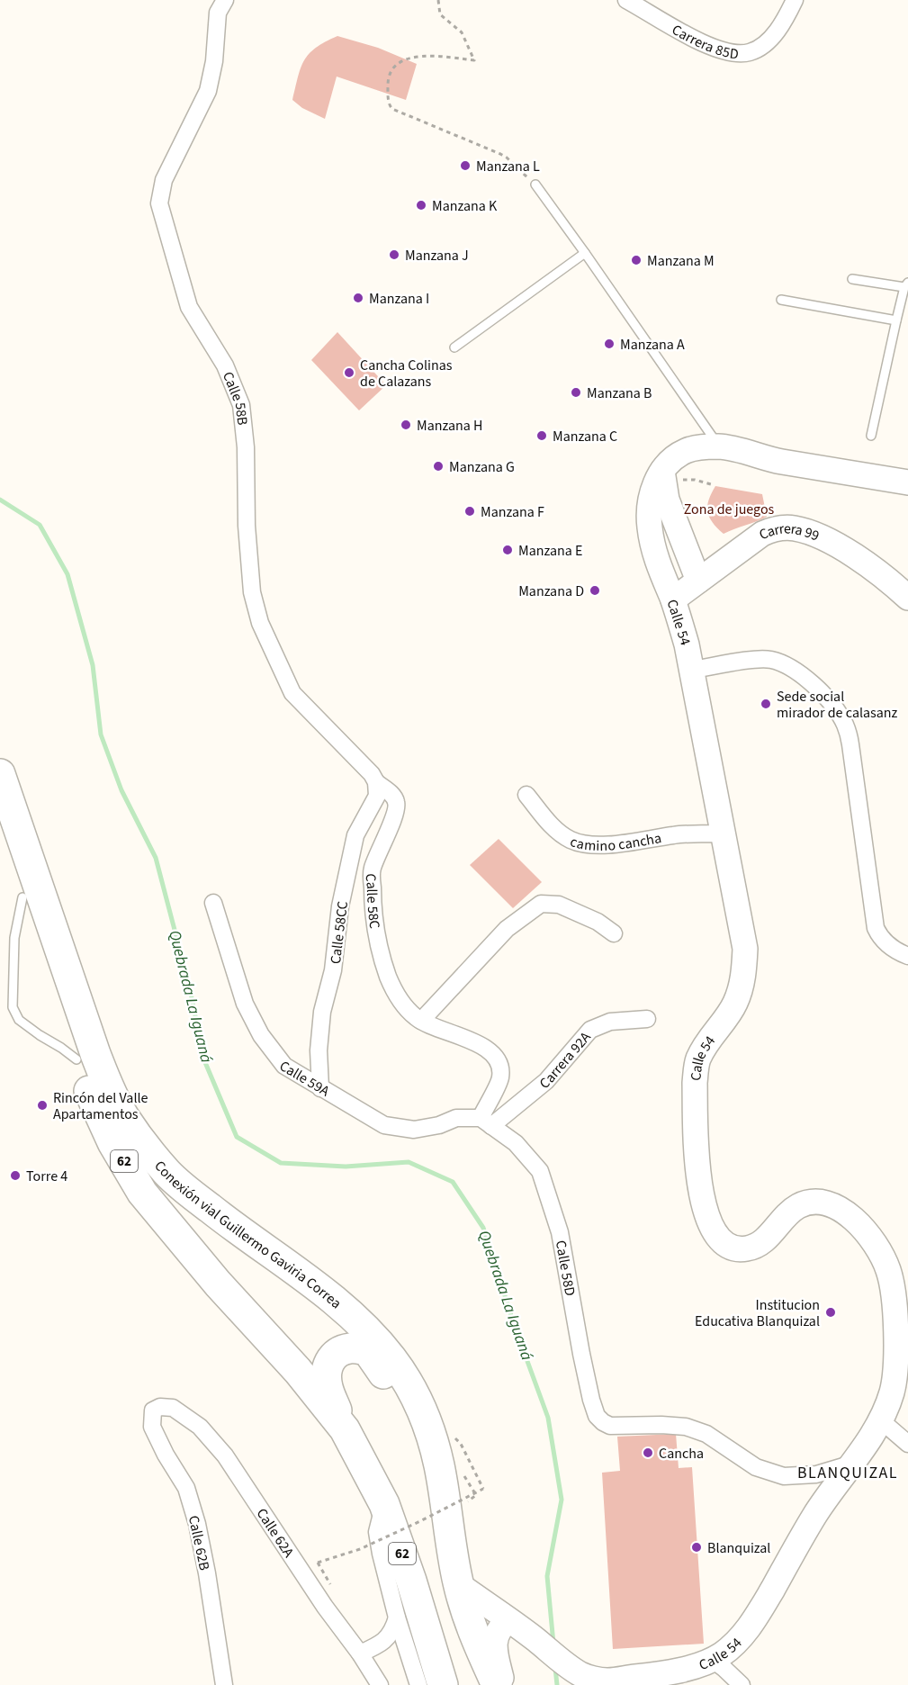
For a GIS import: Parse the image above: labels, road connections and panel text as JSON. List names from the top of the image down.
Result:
{
  "streets": {
    "highway": ["62", "Conexión vial Guillermo Gaviria Correa"],
    "street": [
      "Carrera 85D",
      "Calle 58B",
      "Carrera 99",
      "Calle 54",
      "camino cancha",
      "Calle 58C",
      "Calle 58CC",
      "Carrera 92A",
      "Calle 59A",
      "Calle 58D",
      "Calle 62A",
      "Calle 62B"
    ]
  },
  "crossings": [
    ["Calle 58B", "Calle 58C"],
    ["Calle 58B", "Calle 58CC"],
    ["Carrera 99", "Calle 54"],
    ["Calle 54", "camino cancha"],
    ["Calle 54", "Conexión vial Guillermo Gaviria Correa"],
    ["Calle 54", "Calle 58D"],
    ["Calle 58C", "Calle 58CC"],
    ["Calle 58C", "Carrera 92A"],
    ["Calle 58C", "Calle 59A"],
    ["Calle 58C", "Calle 58D"],
    ["Calle 58CC", "Calle 59A"],
    ["Carrera 92A", "Calle 59A"],
    ["Carrera 92A", "Calle 58D"],
    ["Calle 59A", "Calle 58D"],
    ["Calle 62A", "Calle 62B"]
  ],
  "districts": ["BLANQUIZAL"],
  "water": ["Quebrada La Iguaná"],
  "parks": ["Zona de juegos"],
  "places": [
    "Manzana L",
    "Manzana K",
    "Manzana J",
    "Manzana M",
    "Manzana I",
    "Manzana A",
    "Cancha Colinas de Calazans",
    "Manzana B",
    "Manzana H",
    "Manzana C",
    "Manzana G",
    "Manzana F",
    "Manzana E",
    "Manzana D",
    "Sede social mirador de calasanz",
    "Rincón del Valle Apartamentos",
    "Torre 4",
    "Institucion Educativa Blanquizal",
    "Cancha",
    "Blanquizal"
  ]
}
